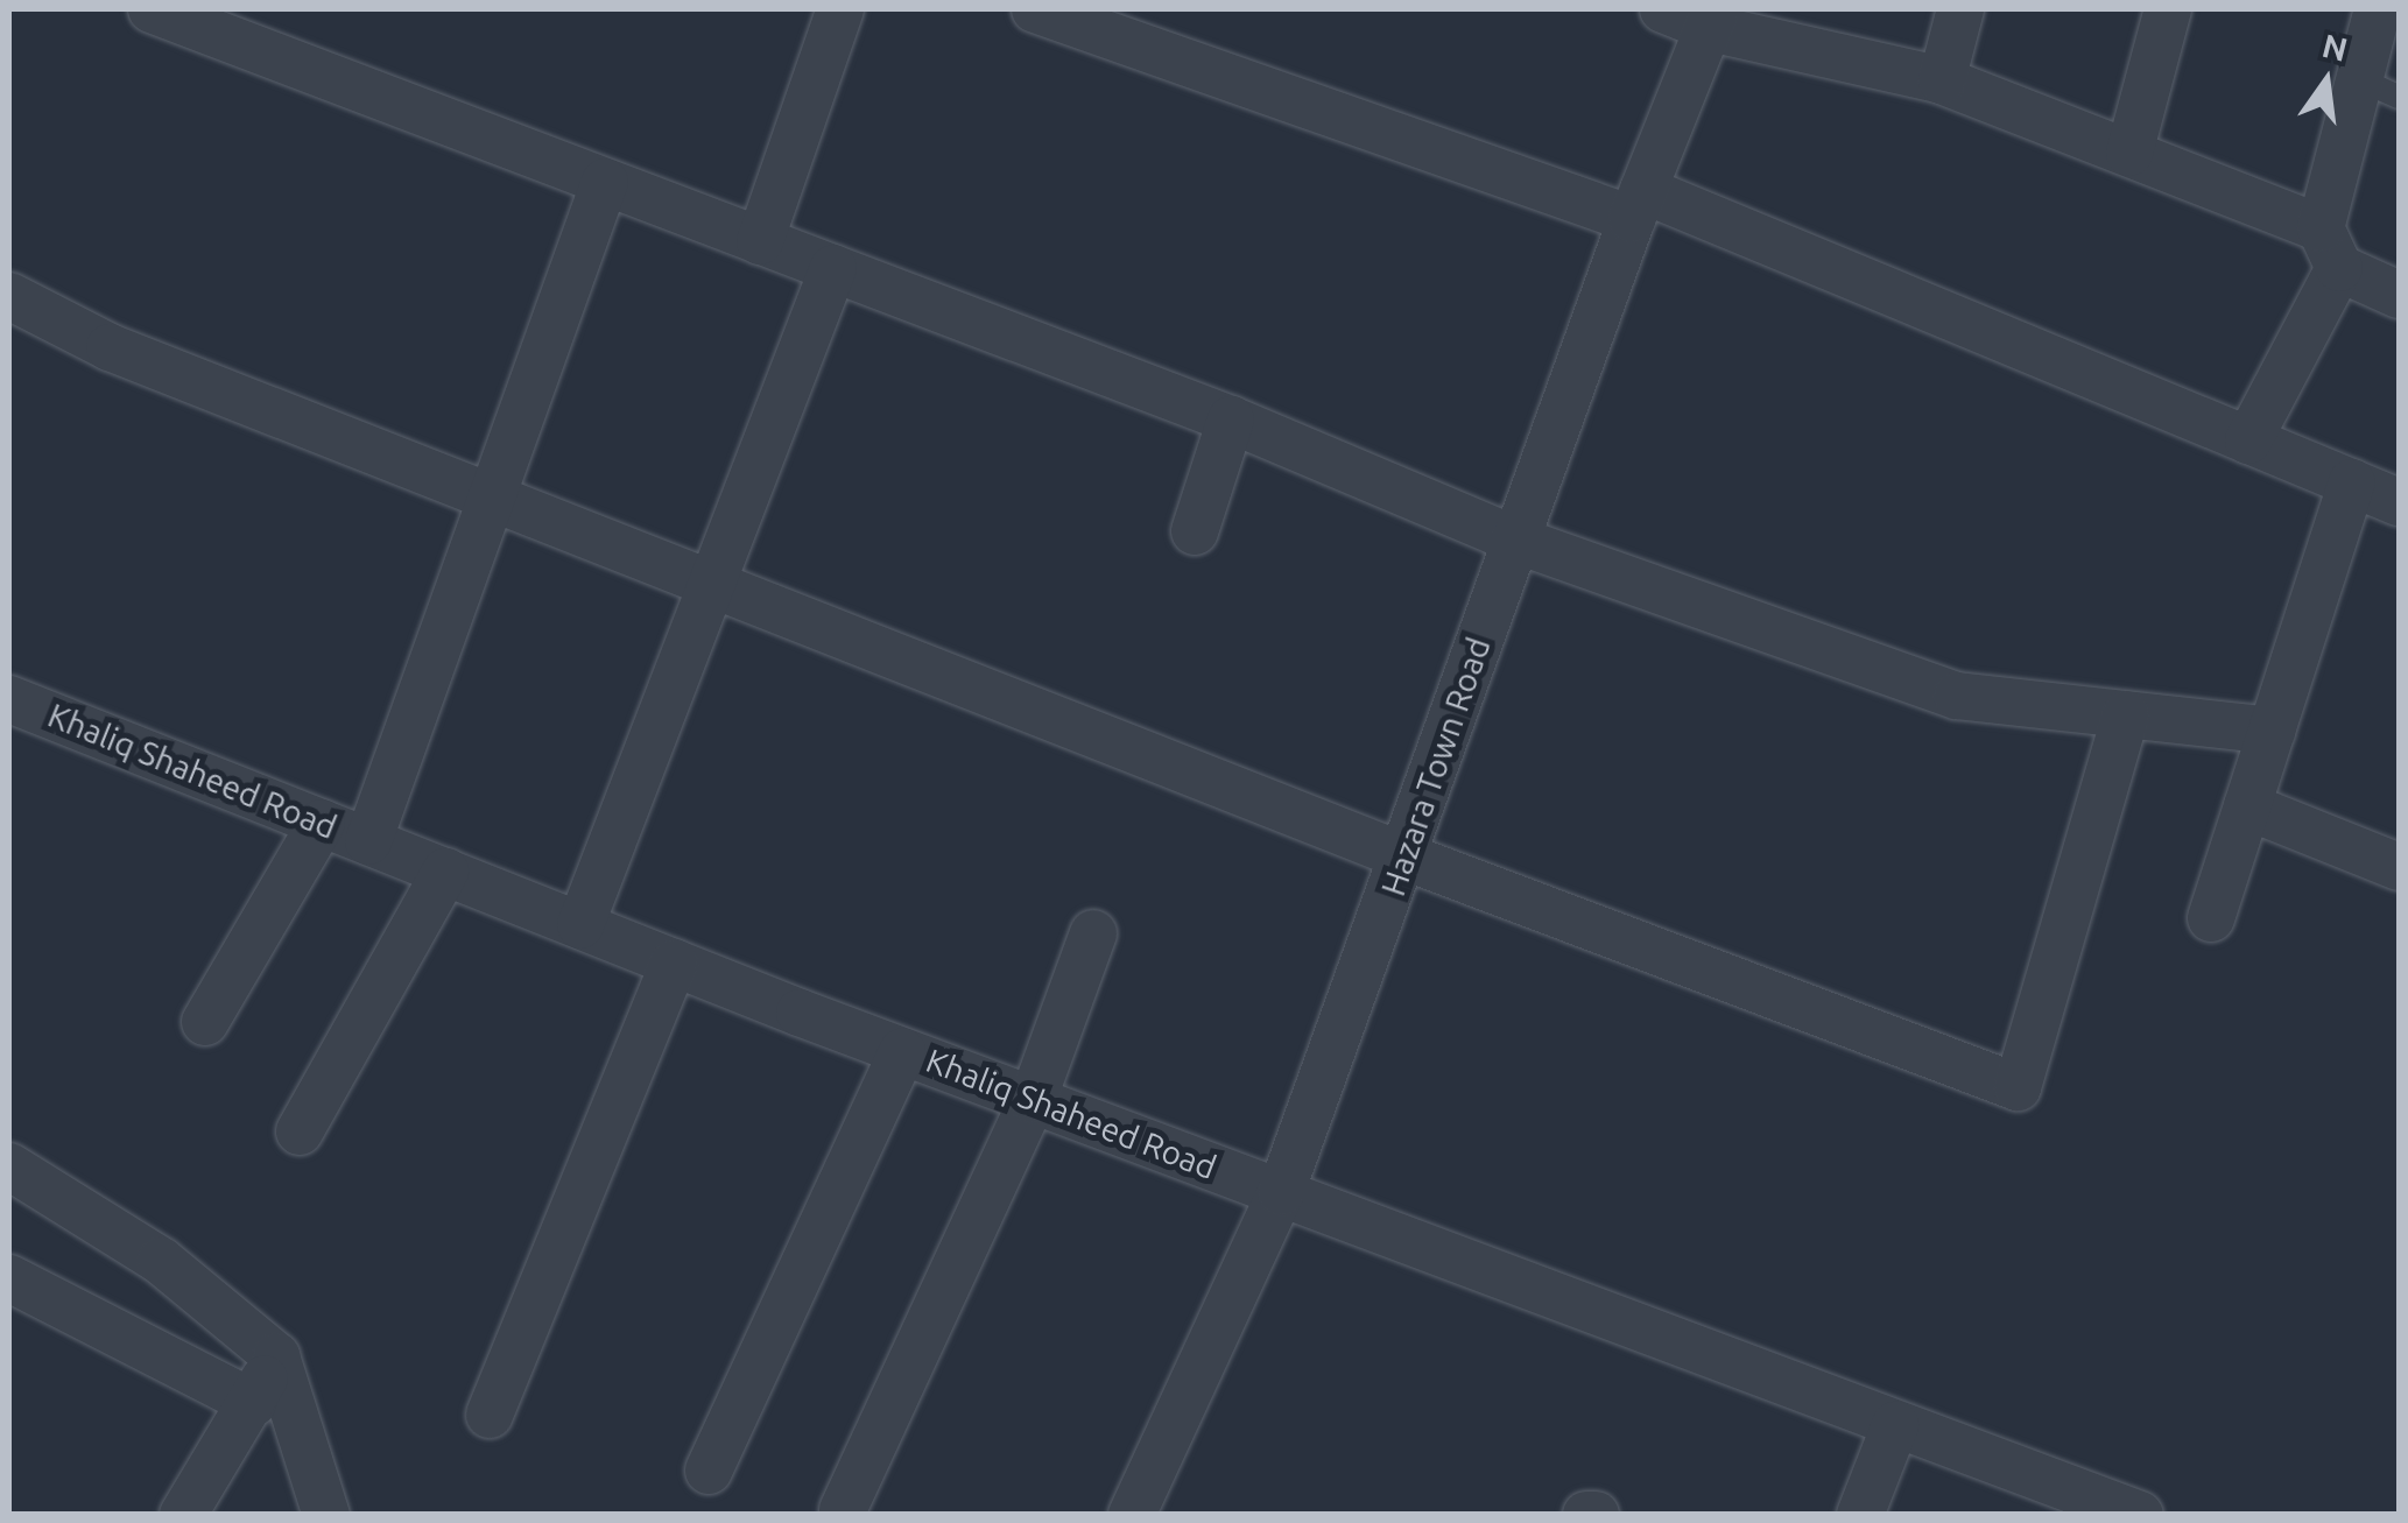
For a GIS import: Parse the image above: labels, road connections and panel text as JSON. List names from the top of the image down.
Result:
{
  "streets": {
    "street": ["Hazara Town Road", "Khaliq Shaheed Road"]
  },
  "crossings": [
    ["Hazara Town Road", "Khaliq Shaheed Road"]
  ],
  "north": "top"
}
